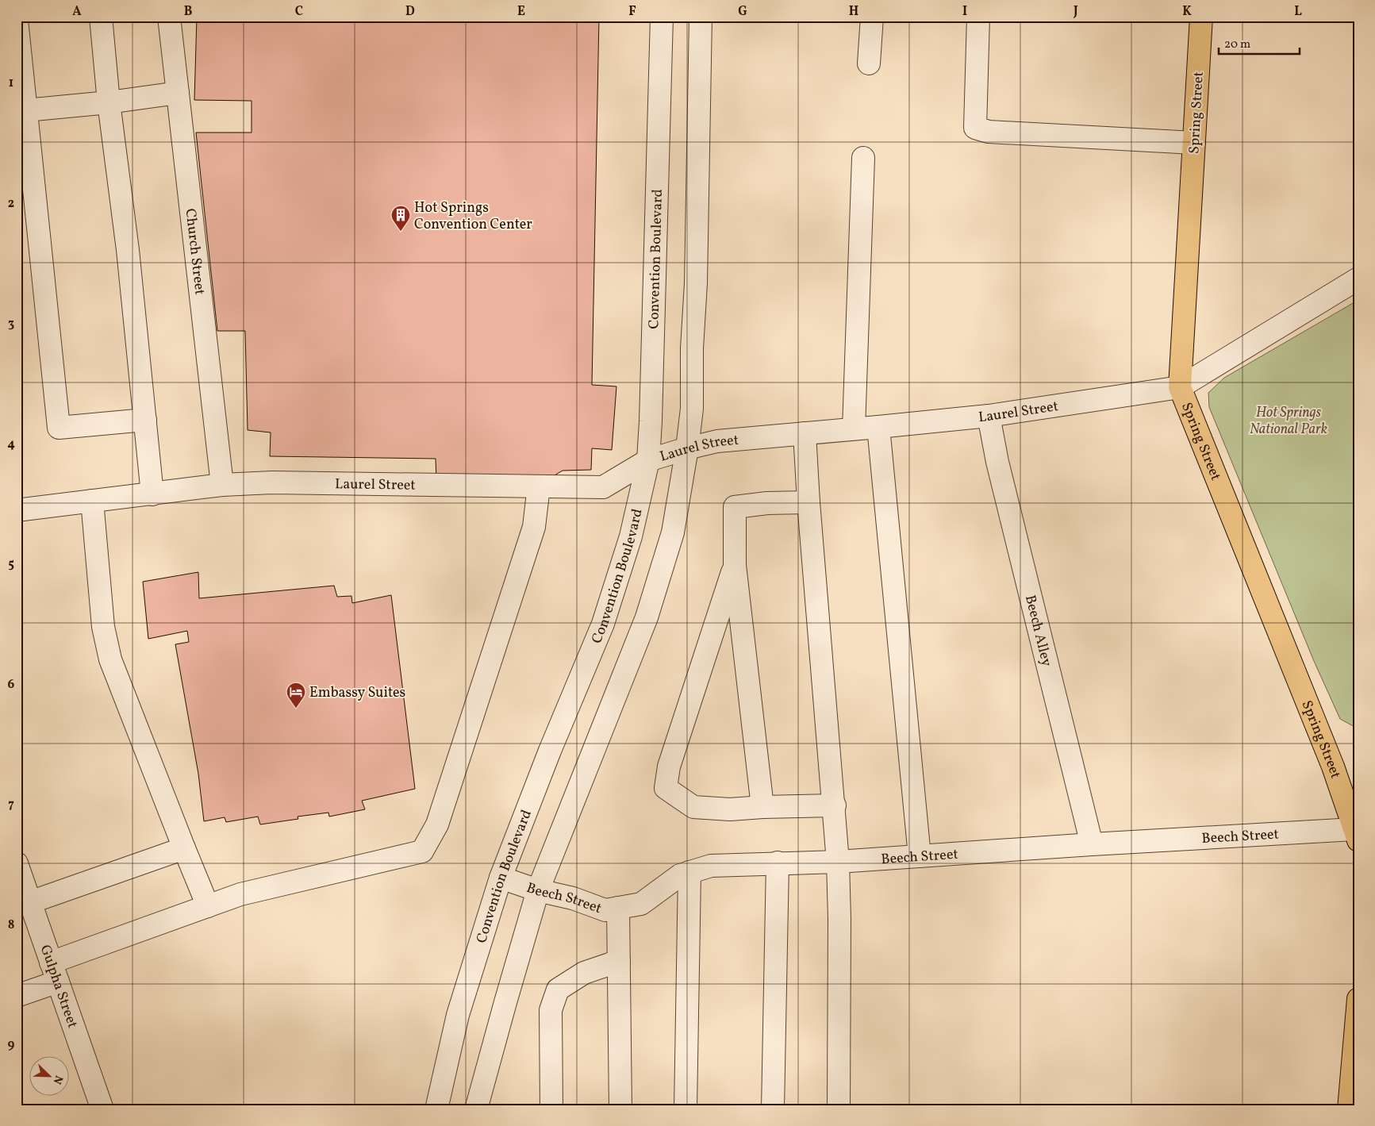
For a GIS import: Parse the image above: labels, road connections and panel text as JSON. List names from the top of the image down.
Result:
{
  "streets": {
    "main road": ["Spring Street"],
    "street": [
      "Church Street",
      "Convention Boulevard",
      "Laurel Street",
      "Beech Alley",
      "Beech Street",
      "Gulpha Street"
    ]
  },
  "crossings": [
    ["Spring Street", "Laurel Street"],
    ["Spring Street", "Beech Street"],
    ["Church Street", "Laurel Street"],
    ["Convention Boulevard", "Laurel Street"],
    ["Convention Boulevard", "Beech Street"],
    ["Laurel Street", "Beech Alley"],
    ["Beech Alley", "Beech Street"]
  ],
  "parks": ["Hot Springs National Park"],
  "places": {
    "building": ["Hot Springs Convention Center"],
    "hotel": ["Embassy Suites"]
  },
  "scale_bar": "20 m",
  "north": "bottom right",
  "grid": {
    "columns": [
      "A",
      "B",
      "C",
      "D",
      "E",
      "F",
      "G",
      "H",
      "I",
      "J",
      "K",
      "L"
    ],
    "rows": [
      "1",
      "2",
      "3",
      "4",
      "5",
      "6",
      "7",
      "8",
      "9"
    ]
  }
}
